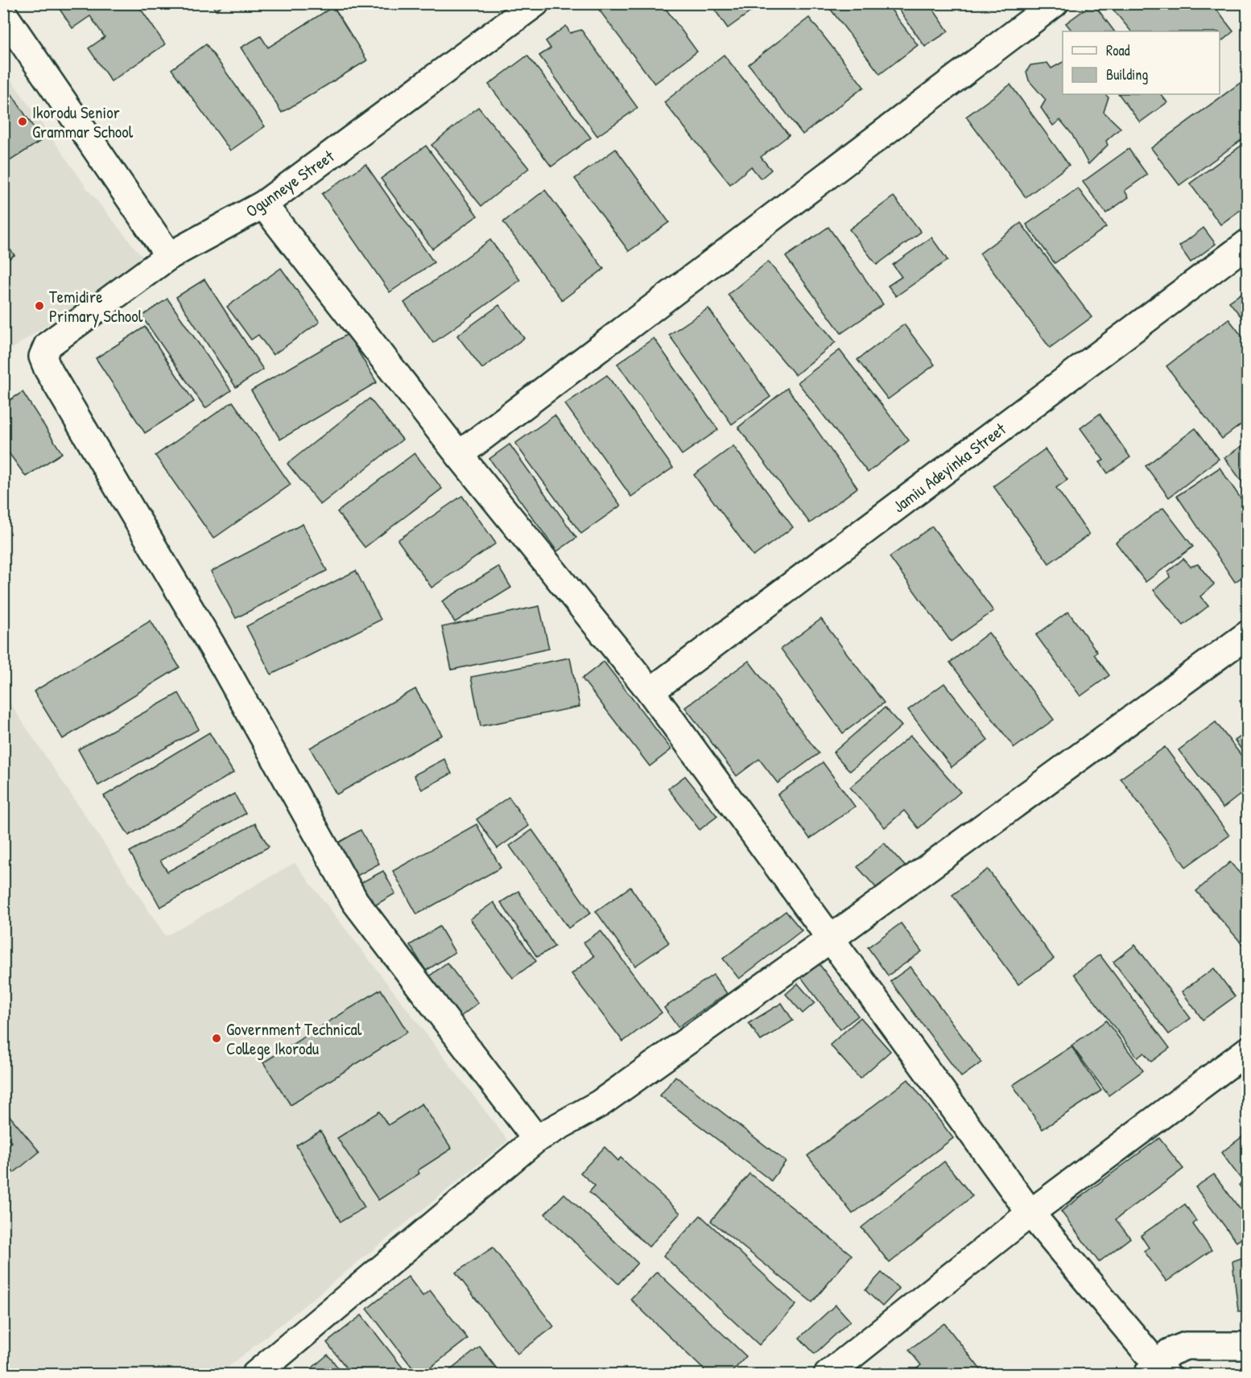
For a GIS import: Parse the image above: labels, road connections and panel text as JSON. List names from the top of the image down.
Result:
{
  "streets": {
    "street": ["Ogunneye Street", "Jamiu Adeyinka Street"]
  },
  "places": ["Ikorodu Senior Grammar School", "Temidire Primary School", "Government Technical College Ikorodu"],
  "legend": ["Road", "Building"]
}
